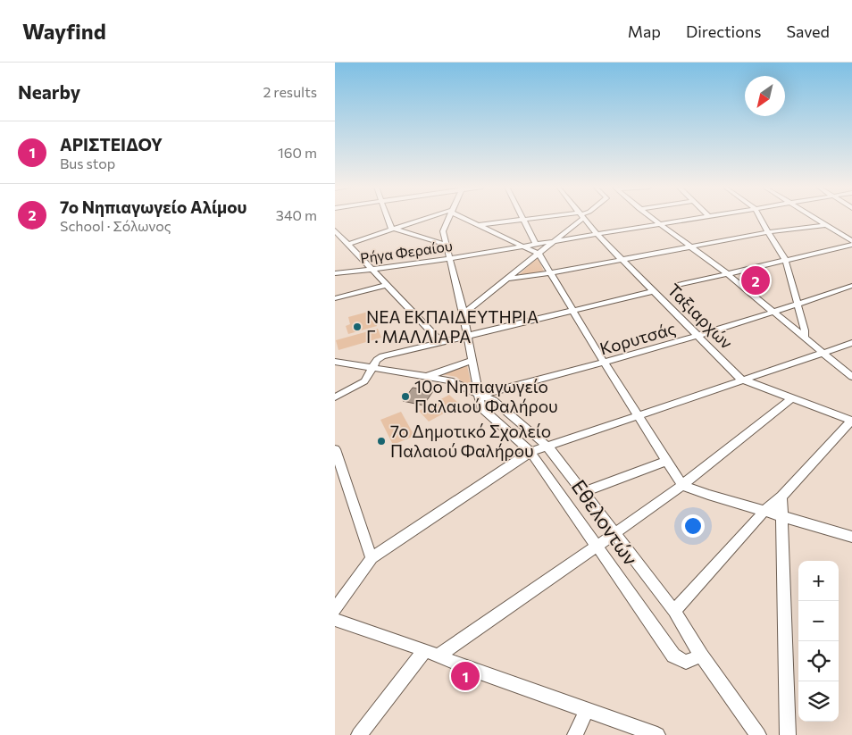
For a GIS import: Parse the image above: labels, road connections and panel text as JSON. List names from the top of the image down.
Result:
{
  "streets": {
    "street": [
      "Ρήγα Φεραίου",
      "Ταξιαρχών",
      "Κορυτσάς",
      "Εθελοντών"
    ]
  },
  "crossings": [
    ["Ρήγα Φεραίου", "Ταξιαρχών"],
    ["Ρήγα Φεραίου", "Εθελοντών"],
    ["Ταξιαρχών", "Κορυτσάς"],
    ["Κορυτσάς", "Εθελοντών"]
  ],
  "places": ["ΝΕΑ ΕΚΠΑΙΔΕΥΤΗΡΙΑ Γ. ΜΑΛΛΙΑΡΑ", "10ο Νηπιαγωγείο Παλαιού Φαλήρου", "7ο Δημοτικό Σχολείο Παλαιού Φαλήρου"],
  "north": "bottom left",
  "page": {
    "header": "Wayfind",
    "nav": ["Map", "Directions", "Saved"],
    "heading": ["Nearby", "2 results"],
    "list": [
      {
        "mark": "1",
        "name": "ΑΡΙΣΤΕΙΔΟΥ",
        "note": "Bus stop",
        "value": "160 m"
      },
      {
        "mark": "2",
        "name": "7ο Νηπιαγωγείο Αλίμου",
        "note": "School · Σόλωνος",
        "value": "340 m"
      }
    ],
    "pins": ["2", "1"],
    "map_buttons": ["+", "−"]
  }
}
